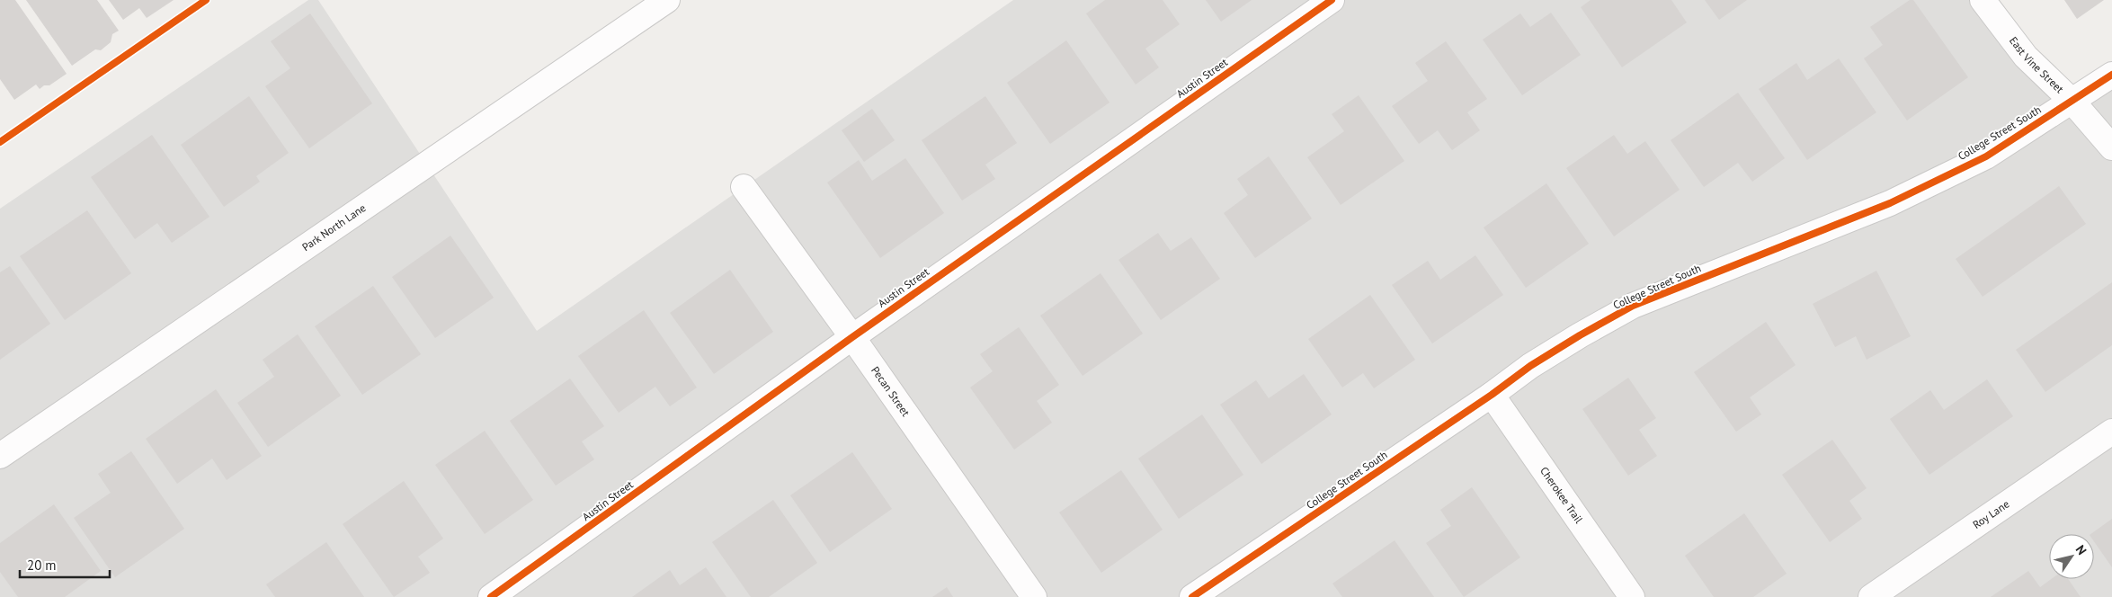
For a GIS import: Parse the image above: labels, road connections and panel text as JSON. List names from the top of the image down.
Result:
{
  "streets": {
    "street": [
      "East Vine Street",
      "Austin Street",
      "College Street South",
      "Park North Lane",
      "Pecan Street",
      "Cherokee Trail",
      "Roy Lane"
    ]
  },
  "crossings": [
    ["East Vine Street", "College Street South"],
    ["Austin Street", "Pecan Street"],
    ["College Street South", "Cherokee Trail"]
  ],
  "scale_bar": "20 m",
  "north": "top right"
}
